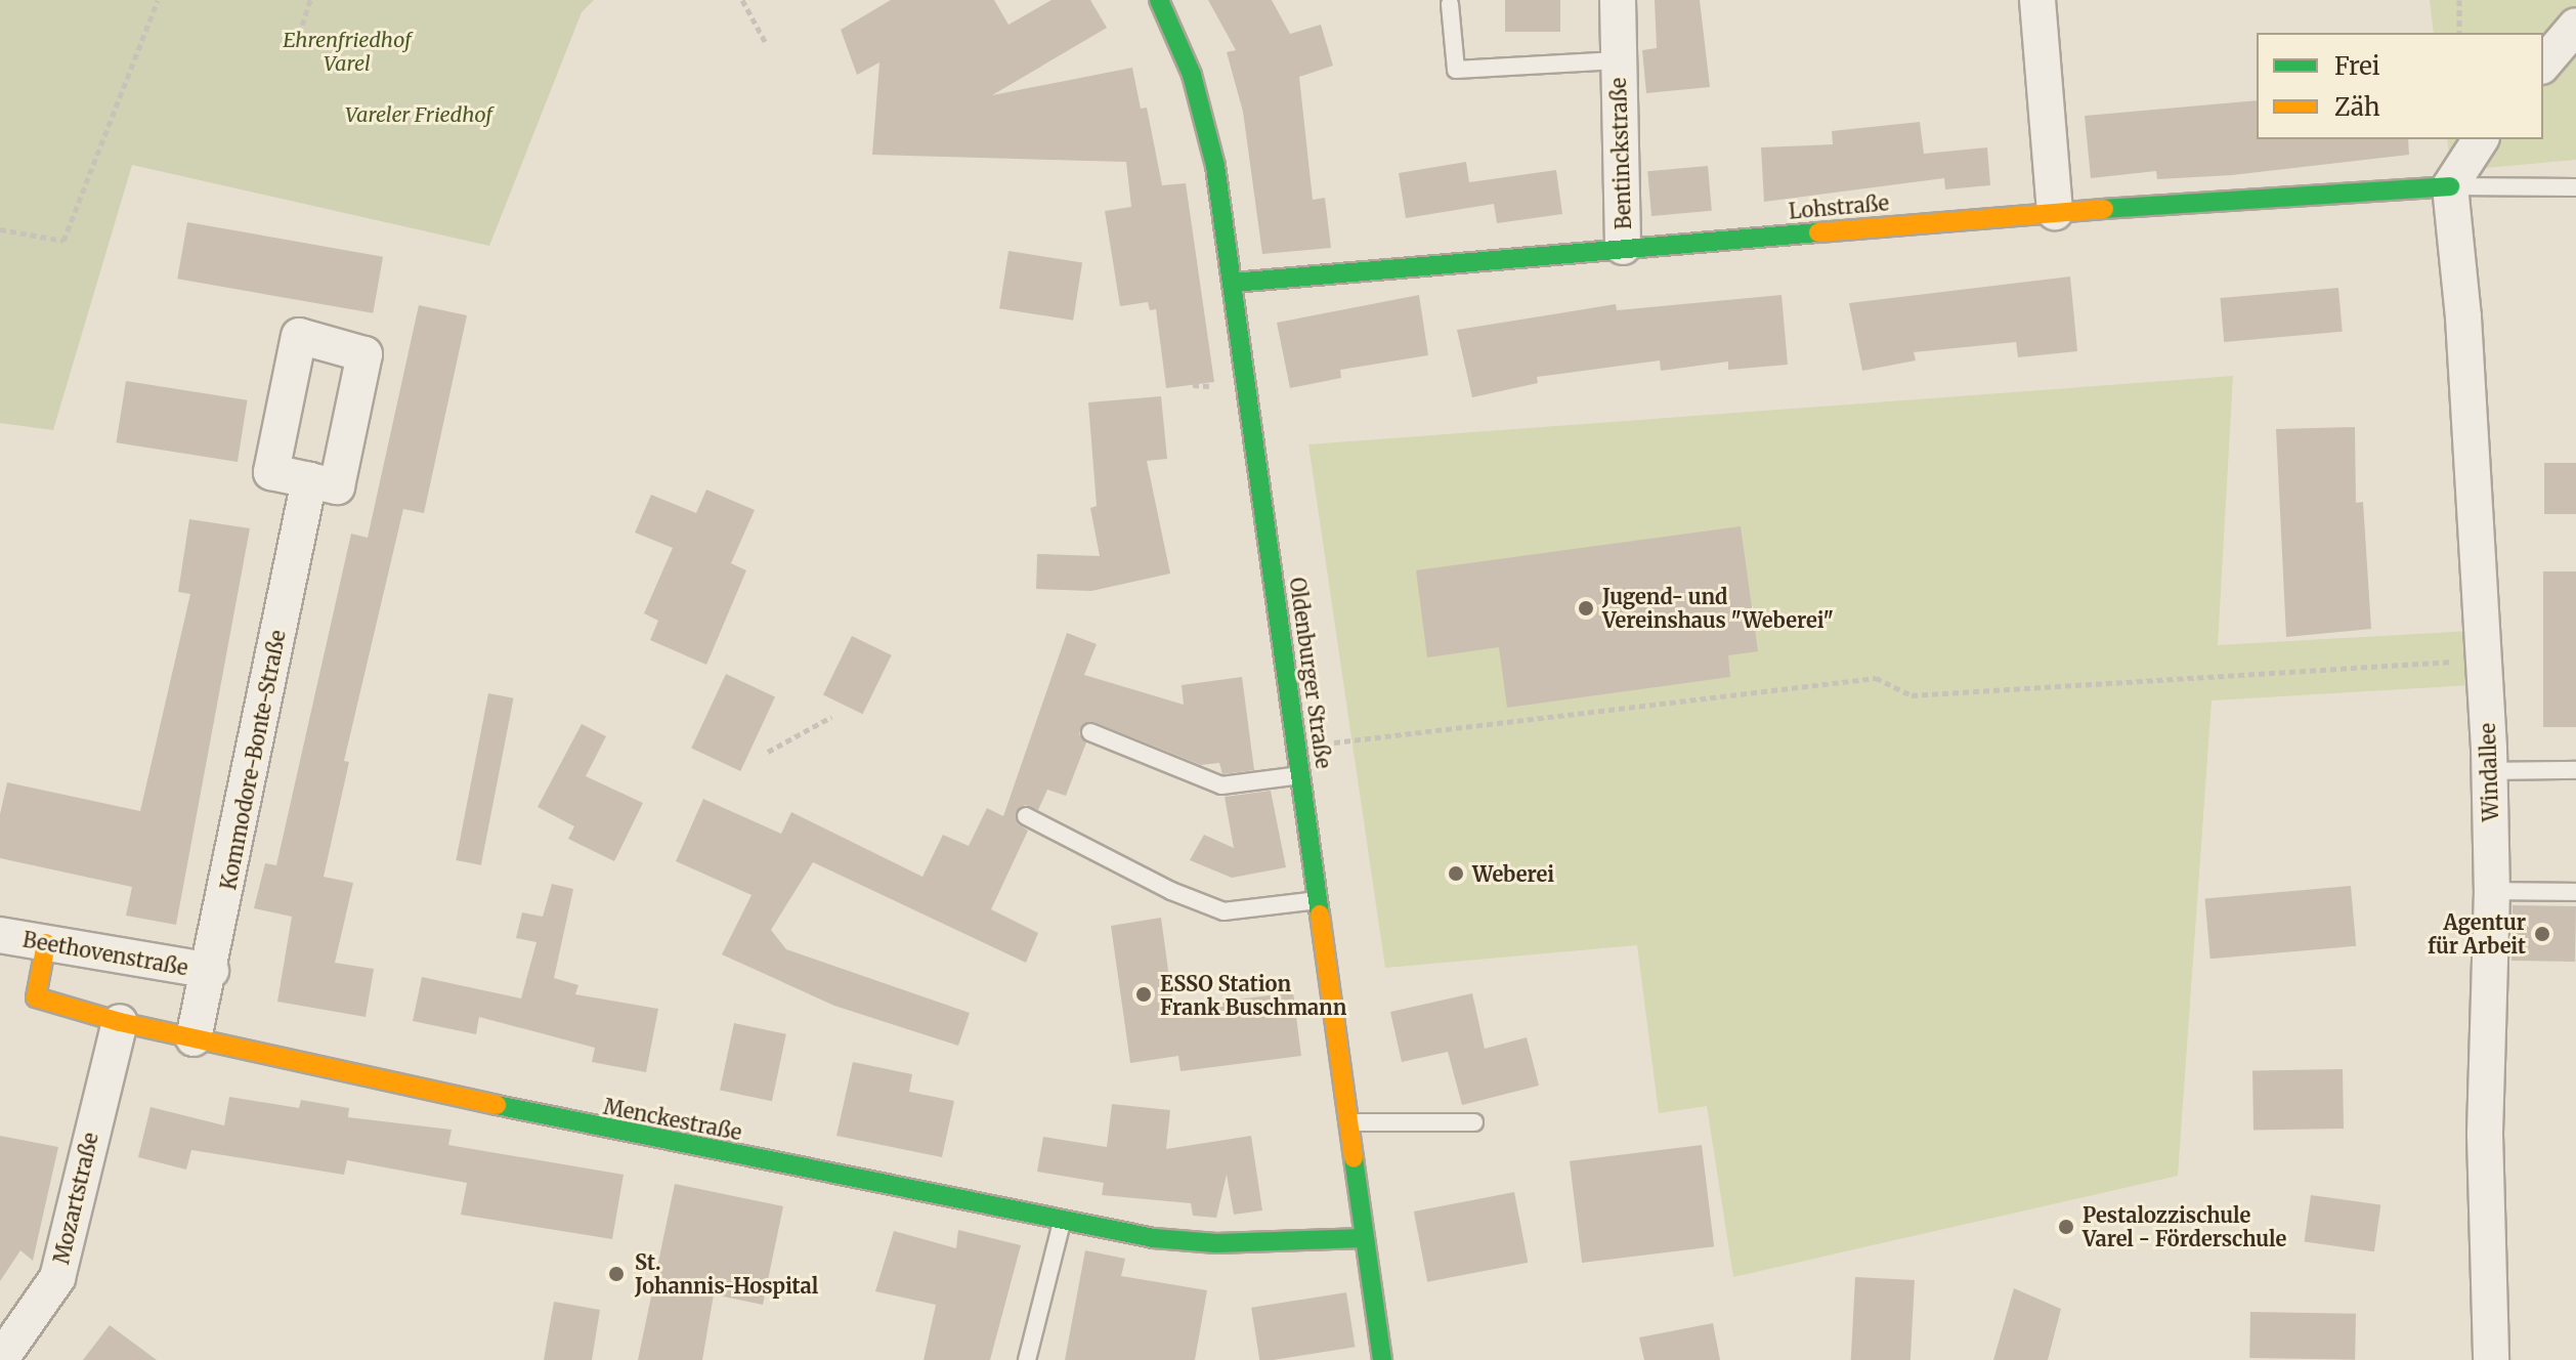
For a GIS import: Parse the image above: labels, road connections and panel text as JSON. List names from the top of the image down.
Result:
{
  "streets": {
    "street": [
      "Bentinckstraße",
      "Lohstraße",
      "Oldenburger Straße",
      "Kommodore-Bonte-Straße",
      "Windallee",
      "Beethovenstraße",
      "Menckestraße",
      "Mozartstraße"
    ]
  },
  "crossings": [
    ["Bentinckstraße", "Lohstraße"],
    ["Lohstraße", "Oldenburger Straße"],
    ["Lohstraße", "Windallee"],
    ["Oldenburger Straße", "Menckestraße"],
    ["Kommodore-Bonte-Straße", "Beethovenstraße"],
    ["Kommodore-Bonte-Straße", "Menckestraße"],
    ["Beethovenstraße", "Menckestraße"],
    ["Menckestraße", "Mozartstraße"]
  ],
  "parks": ["Ehrenfriedhof Varel", "Vareler Friedhof"],
  "places": [
    "Jugend- und Vereinshaus \"Weberei\"",
    "Weberei",
    "Agentur für Arbeit",
    "ESSO Station Frank Buschmann",
    "Pestalozzischule Varel - Förderschule",
    "St. Johannis-Hospital"
  ],
  "legend": ["Frei", "Zäh"]
}
